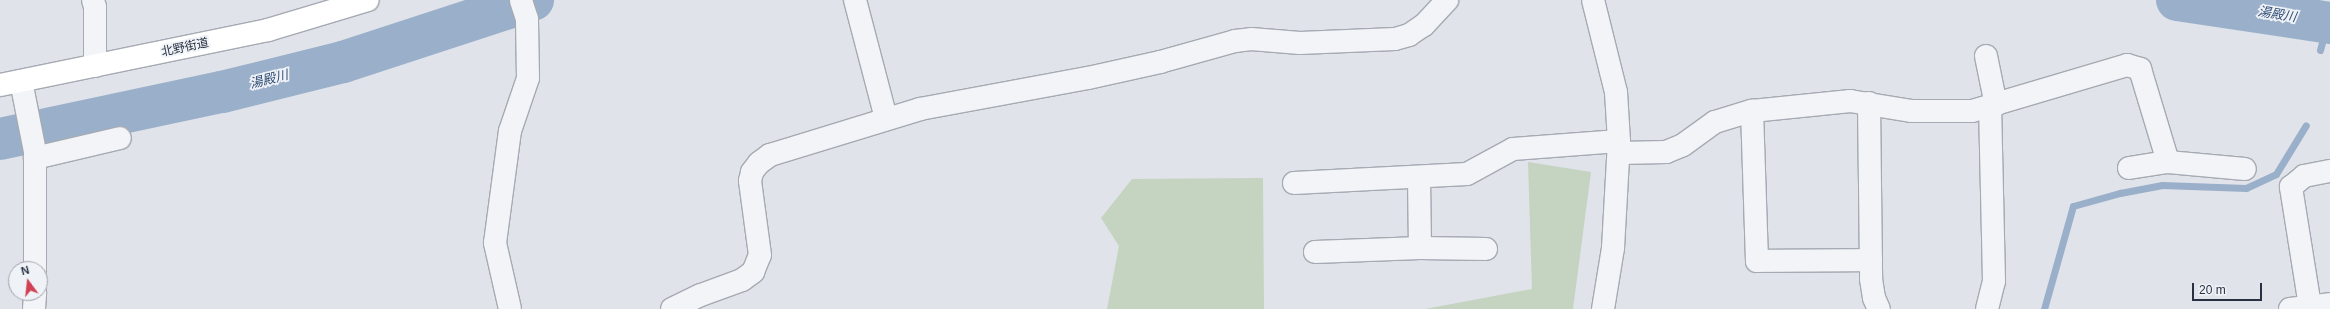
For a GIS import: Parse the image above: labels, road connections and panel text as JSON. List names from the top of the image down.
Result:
{
  "streets": {
    "main road": ["北野街道"]
  },
  "water": ["湯殿川"],
  "scale_bar": "20 m",
  "north": "top"
}
